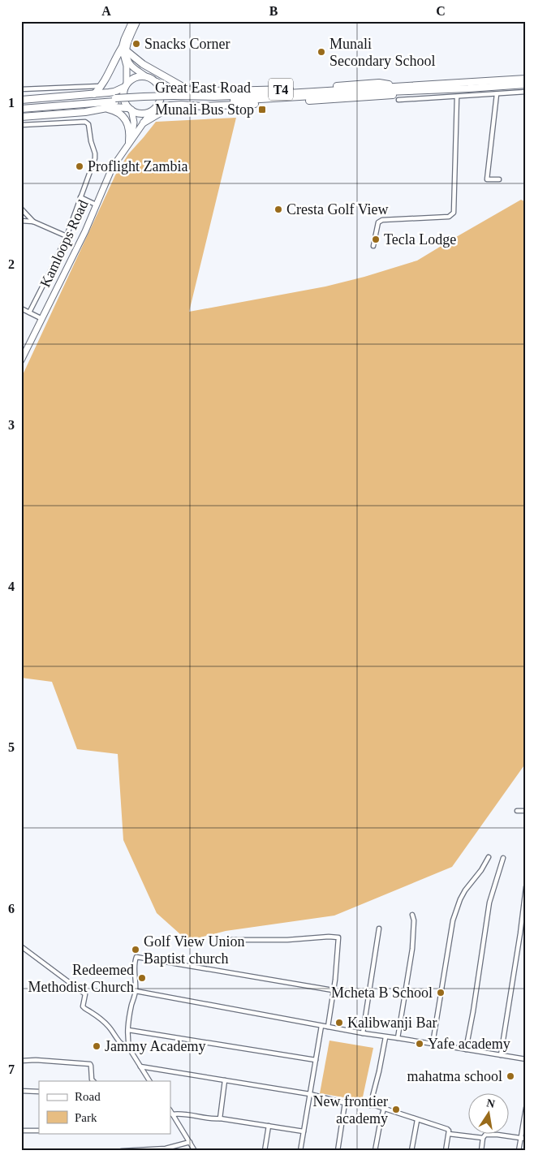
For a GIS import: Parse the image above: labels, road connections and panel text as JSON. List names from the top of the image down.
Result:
{
  "streets": {
    "main road": ["Great East Road", "T4", "Kamloops Road"]
  },
  "crossings": [
    ["Great East Road", "Kamloops Road"]
  ],
  "places": {
    "other": [
      "Snacks Corner",
      "Munali Secondary School",
      "Proflight Zambia",
      "Cresta Golf View",
      "Tecla Lodge",
      "Golf View Union Baptist church",
      "Redeemed Methodist Church",
      "Mcheta B School",
      "Kalibwanji Bar",
      "Yafe academy",
      "Jammy Academy",
      "mahatma school",
      "New frontier academy"
    ],
    "transit": ["Munali Bus Stop"]
  },
  "legend": ["Road", "Park"],
  "north": "top",
  "grid": {
    "columns": ["A", "B", "C"],
    "rows": [
      "1",
      "2",
      "3",
      "4",
      "5",
      "6",
      "7"
    ]
  }
}
